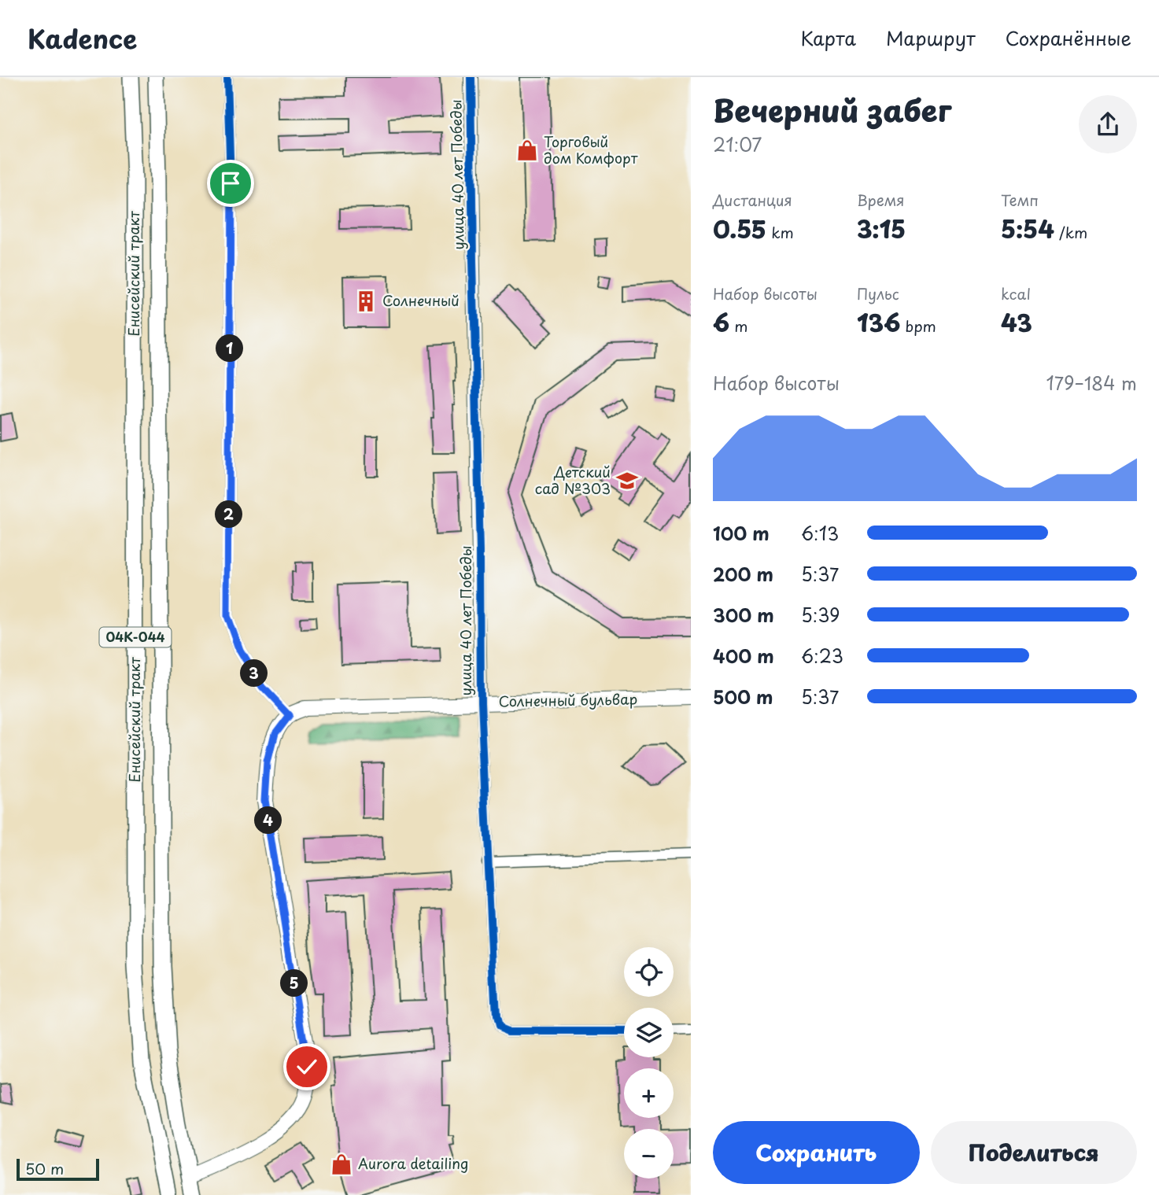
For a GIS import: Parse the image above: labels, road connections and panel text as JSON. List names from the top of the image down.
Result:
{
  "streets": {
    "main road": ["Енисейский тракт", "04К-044", "Солнечный бульвар"],
    "street": ["улица 40 лет Победы"]
  },
  "crossings": [
    ["улица 40 лет Победы", "Солнечный бульвар"]
  ],
  "places": {
    "shop": ["Торговый дом Комфорт", "Aurora detailing"],
    "building": ["Солнечный"],
    "school or university": ["Детский сад №303"]
  },
  "scale_bar": "50 m",
  "page": {
    "header": "Kadence",
    "nav": ["Карта", "Маршрут", "Сохранённые"],
    "heading": ["Вечерний забег", "21:07"],
    "stats": [
      ["Дистанция", "0.55 km"],
      ["Время", "3:15"],
      ["Темп", "5:54 /km"],
      ["Набор высоты", "6 m"],
      ["Пульс", "136 bpm"],
      ["kcal", "43"]
    ],
    "pins": [
      "1",
      "2",
      "3",
      "4",
      "5"
    ],
    "chart": ["Набор высоты", "179–184 m"],
    "list": [
      {
        "name": "100 m",
        "note": "6:13"
      },
      {
        "name": "200 m",
        "note": "5:37"
      },
      {
        "name": "300 m",
        "note": "5:39"
      },
      {
        "name": "400 m",
        "note": "6:23"
      },
      {
        "name": "500 m",
        "note": "5:37"
      }
    ],
    "map_buttons": ["+", "−"],
    "buttons": ["Сохранить", "Поделиться"],
    "scale": "50 m"
  }
}
